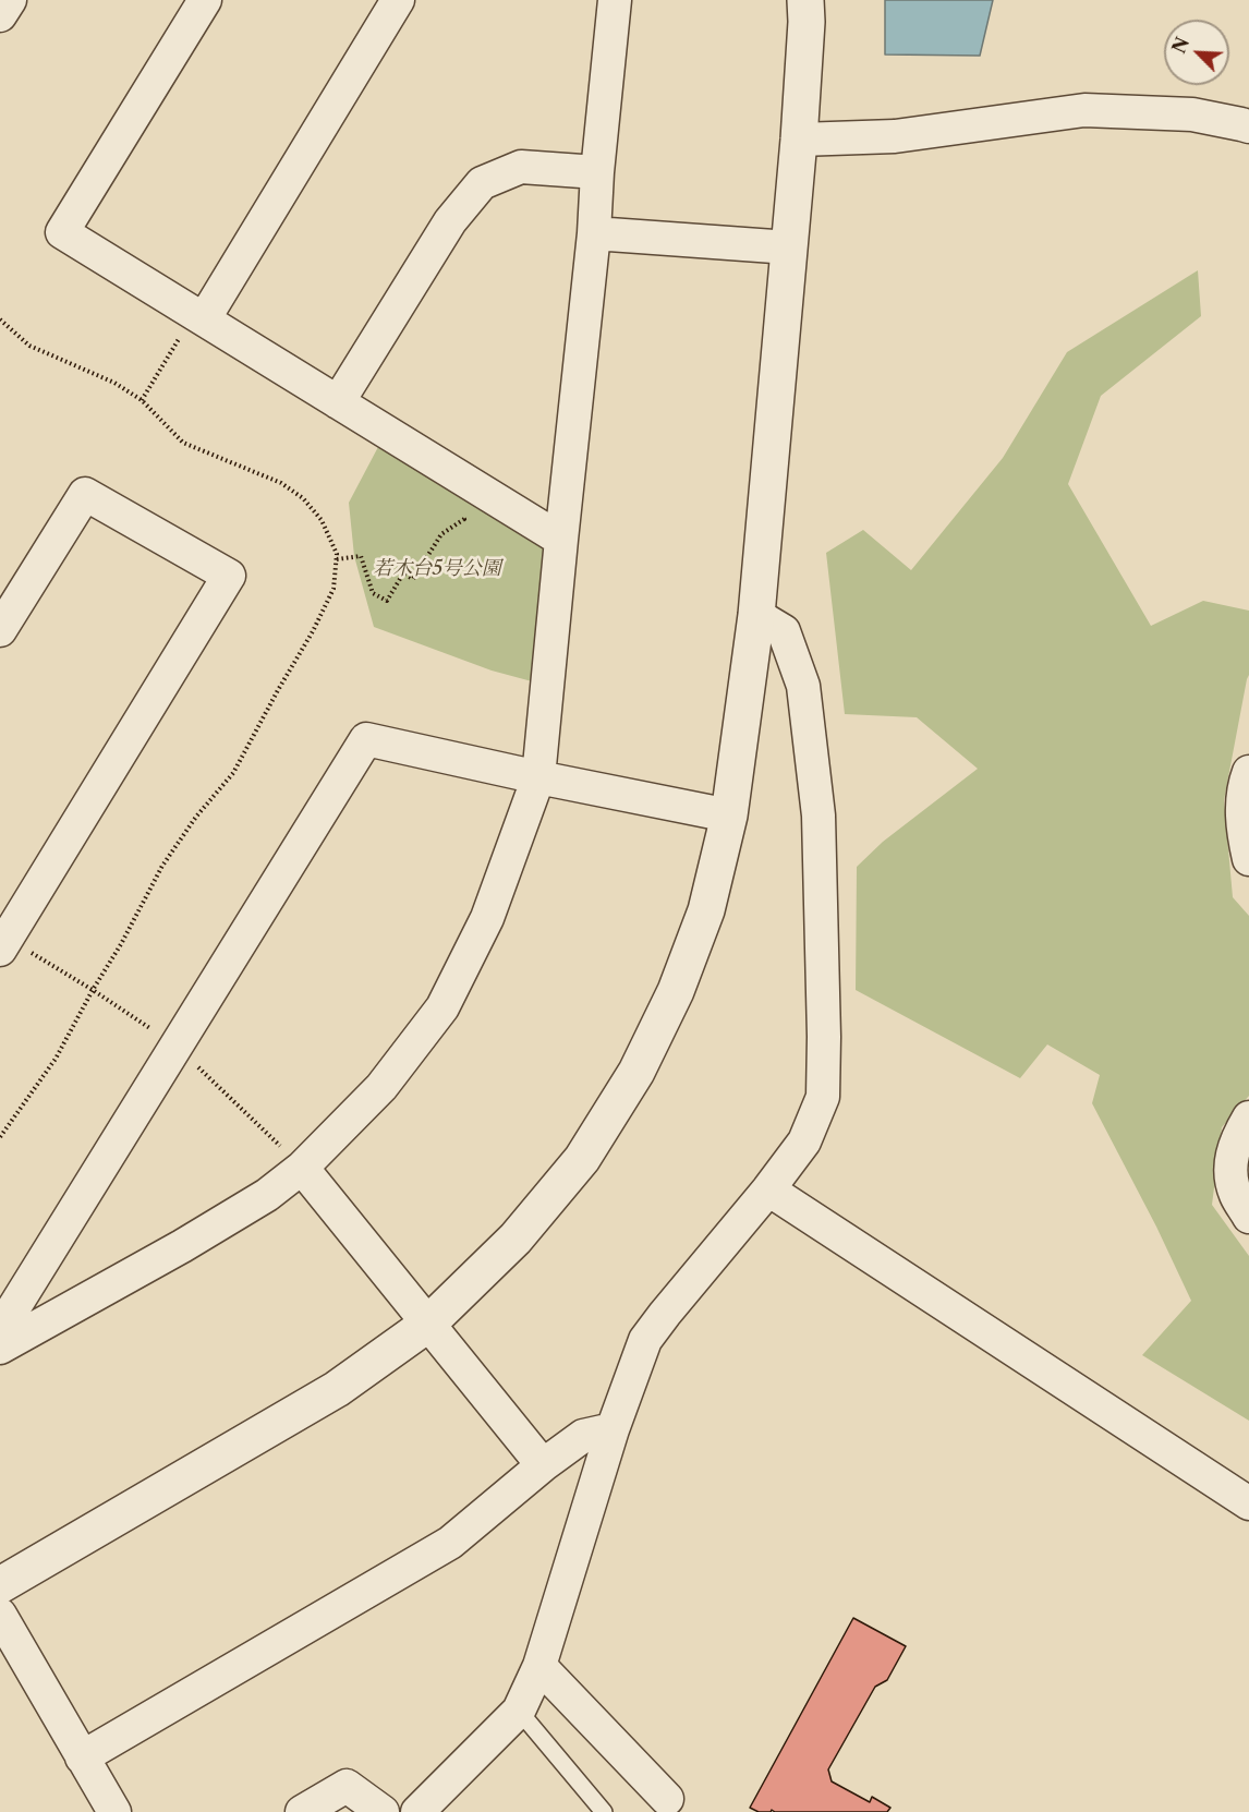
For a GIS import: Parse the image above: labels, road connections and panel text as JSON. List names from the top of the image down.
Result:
{
  "parks": ["若木台5号公園"],
  "north": "top left"
}
